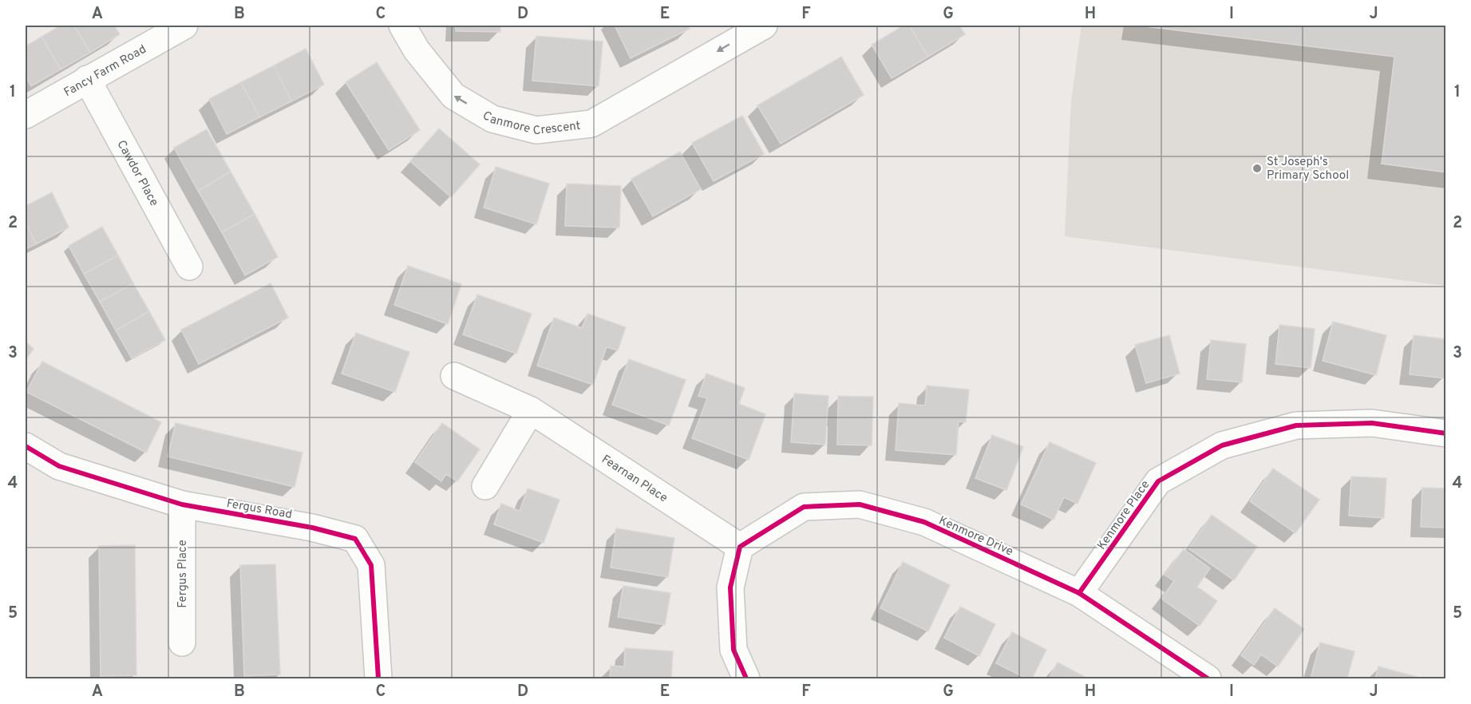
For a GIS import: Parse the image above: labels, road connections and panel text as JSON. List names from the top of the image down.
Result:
{
  "streets": {
    "street": [
      "Fancy Farm Road",
      "Canmore Crescent",
      "Cawdor Place",
      "Fearnan Place",
      "Fergus Road",
      "Kenmore Place",
      "Kenmore Drive",
      "Fergus Place"
    ]
  },
  "crossings": [
    ["Fancy Farm Road", "Cawdor Place"],
    ["Fearnan Place", "Kenmore Drive"],
    ["Fergus Road", "Fergus Place"],
    ["Kenmore Place", "Kenmore Drive"]
  ],
  "one_way": ["Canmore Crescent"],
  "places": ["St Joseph's Primary School"],
  "grid": {
    "columns": [
      "A",
      "B",
      "C",
      "D",
      "E",
      "F",
      "G",
      "H",
      "I",
      "J"
    ],
    "rows": [
      "1",
      "2",
      "3",
      "4",
      "5"
    ]
  }
}
